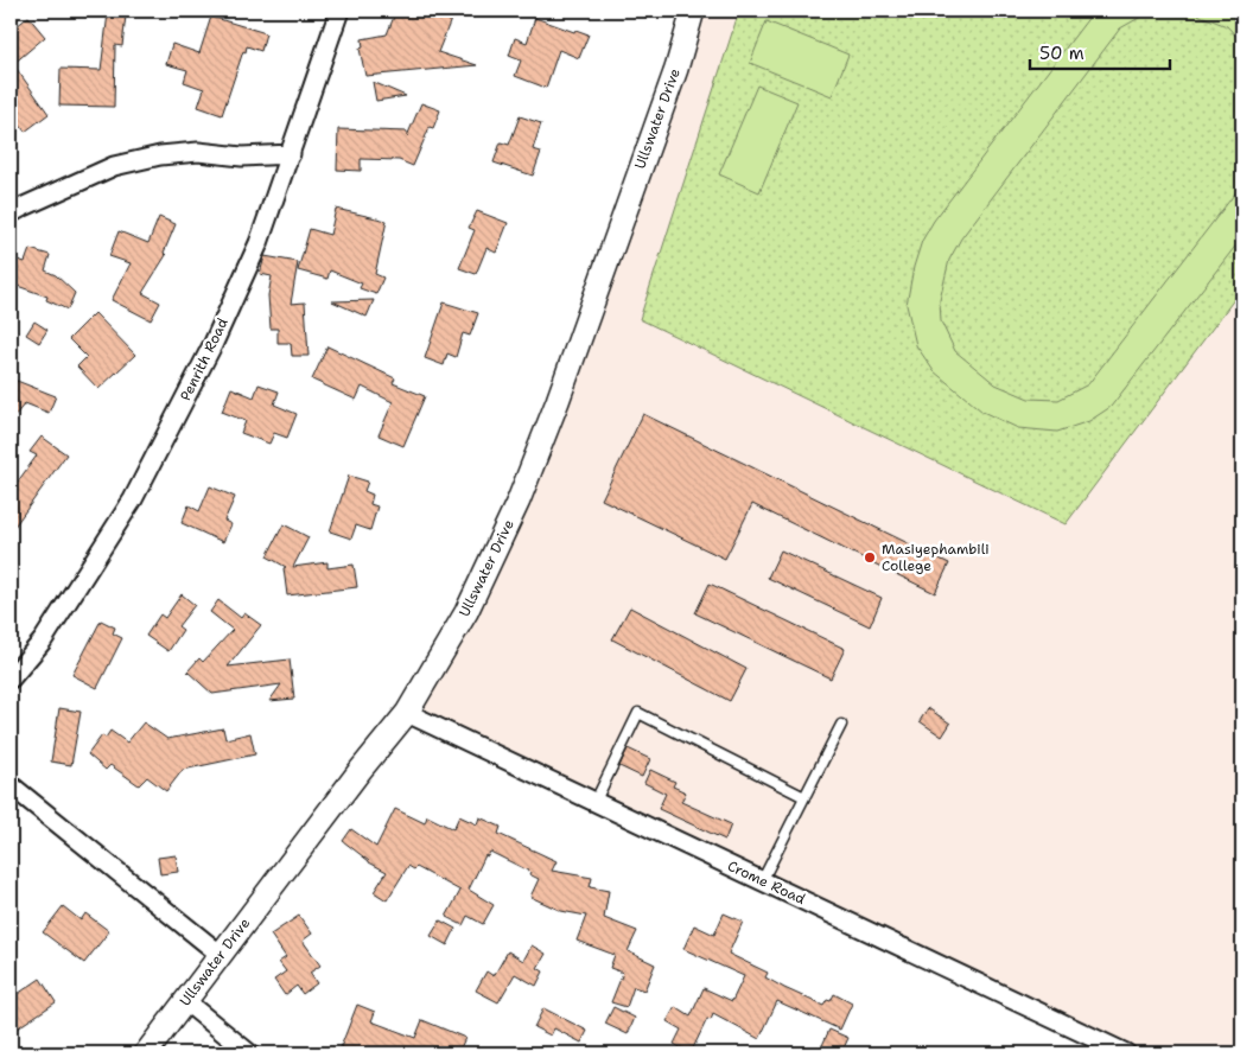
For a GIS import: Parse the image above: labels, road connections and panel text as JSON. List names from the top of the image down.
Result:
{
  "streets": {
    "street": ["Ullswater Drive", "Penrith Road", "Crome Road"]
  },
  "crossings": [
    ["Ullswater Drive", "Crome Road"]
  ],
  "places": ["Masiyephambili College"],
  "scale_bar": "50 m"
}
